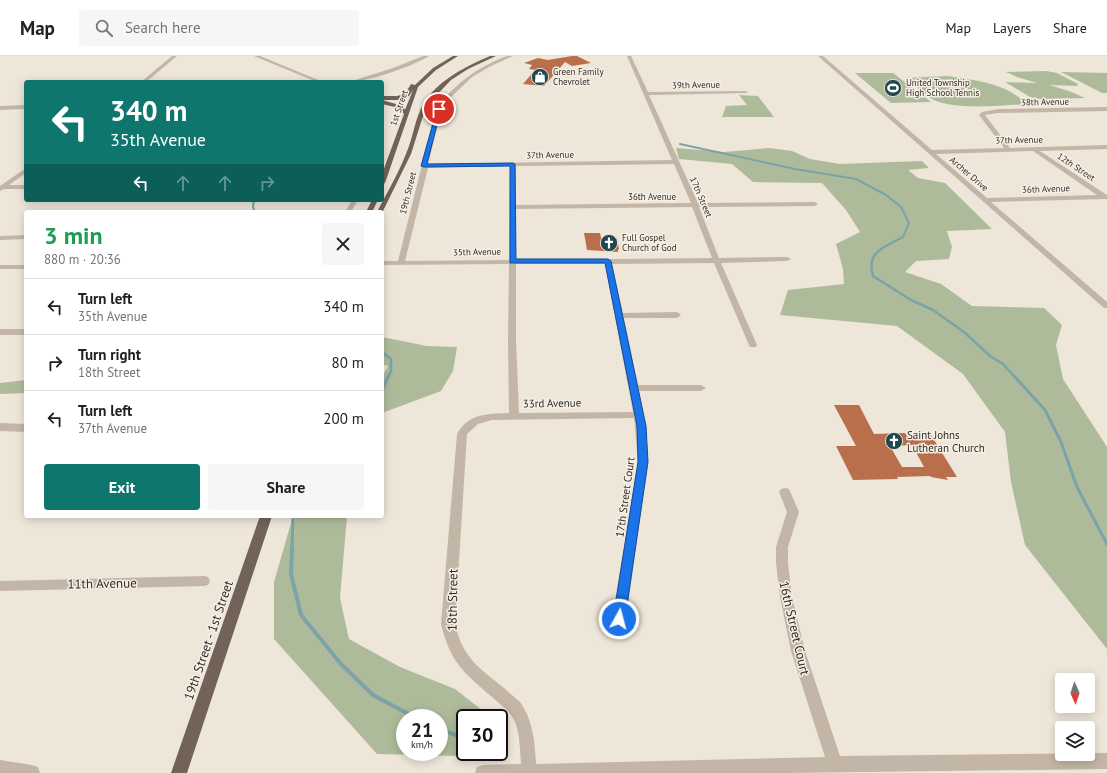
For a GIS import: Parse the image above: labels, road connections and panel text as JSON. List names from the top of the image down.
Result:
{
  "streets": {
    "main road": ["1st Street", "19th Street", "19th Street - 1st Street"],
    "street": [
      "39th Avenue",
      "38th Avenue",
      "37th Avenue",
      "12th Street",
      "Archer Drive",
      "36th Avenue",
      "17th Street",
      "35th Avenue",
      "33rd Avenue",
      "17th Street Court",
      "11th Avenue",
      "18th Street",
      "16th Street Court"
    ]
  },
  "crossings": [
    ["39th Avenue", "17th Street"],
    ["38th Avenue", "37th Avenue"],
    ["37th Avenue", "12th Street"],
    ["37th Avenue", "Archer Drive"],
    ["37th Avenue", "19th Street"],
    ["37th Avenue", "17th Street"],
    ["12th Street", "36th Avenue"],
    ["Archer Drive", "36th Avenue"],
    ["36th Avenue", "17th Street"],
    ["19th Street", "35th Avenue"],
    ["17th Street", "35th Avenue"],
    ["35th Avenue", "17th Street Court"],
    ["33rd Avenue", "17th Street Court"],
    ["33rd Avenue", "18th Street"]
  ],
  "places": {
    "shop": ["Green Family Chevrolet"],
    "sports": ["United Township High School Tennis"],
    "church": ["Full Gospel Church of God", "Saint Johns Lutheran Church"]
  },
  "north": "bottom",
  "page": {
    "header": "Map",
    "search": "Search here",
    "nav": ["Map", "Layers", "Share"],
    "turn": ["340 m", "35th Avenue"],
    "heading": ["3 min", "880 m · 20:36"],
    "list": [
      {
        "name": "Turn left",
        "note": "35th Avenue",
        "value": "340 m"
      },
      {
        "name": "Turn right",
        "note": "18th Street",
        "value": "80 m"
      },
      {
        "name": "Turn left",
        "note": "37th Avenue",
        "value": "200 m"
      }
    ],
    "buttons": ["Exit", "Share"],
    "speed": "21 km/h",
    "limit": "30"
  }
}
